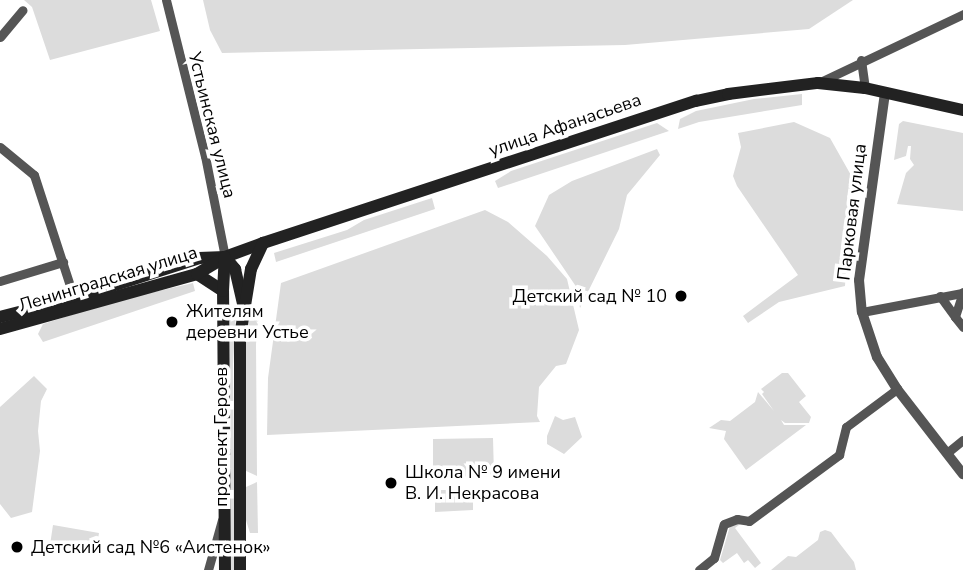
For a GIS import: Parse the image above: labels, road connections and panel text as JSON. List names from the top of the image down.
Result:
{
  "streets": {
    "main road": ["улица Афанасьева", "Ленинградская улица", "проспект Героев"],
    "street": ["Устьинская улица", "Парковая улица"]
  },
  "crossings": [
    ["Устьинская улица", "Ленинградская улица"],
    ["Устьинская улица", "проспект Героев"],
    ["улица Афанасьева", "Парковая улица"],
    ["улица Афанасьева", "Ленинградская улица"],
    ["Ленинградская улица", "проспект Героев"]
  ],
  "places": [
    "Детский сад № 10",
    "Жителям деревни Устье",
    "Школа № 9 имени В. И. Некрасова",
    "Детский сад №6 «Аистенок»"
  ]
}
